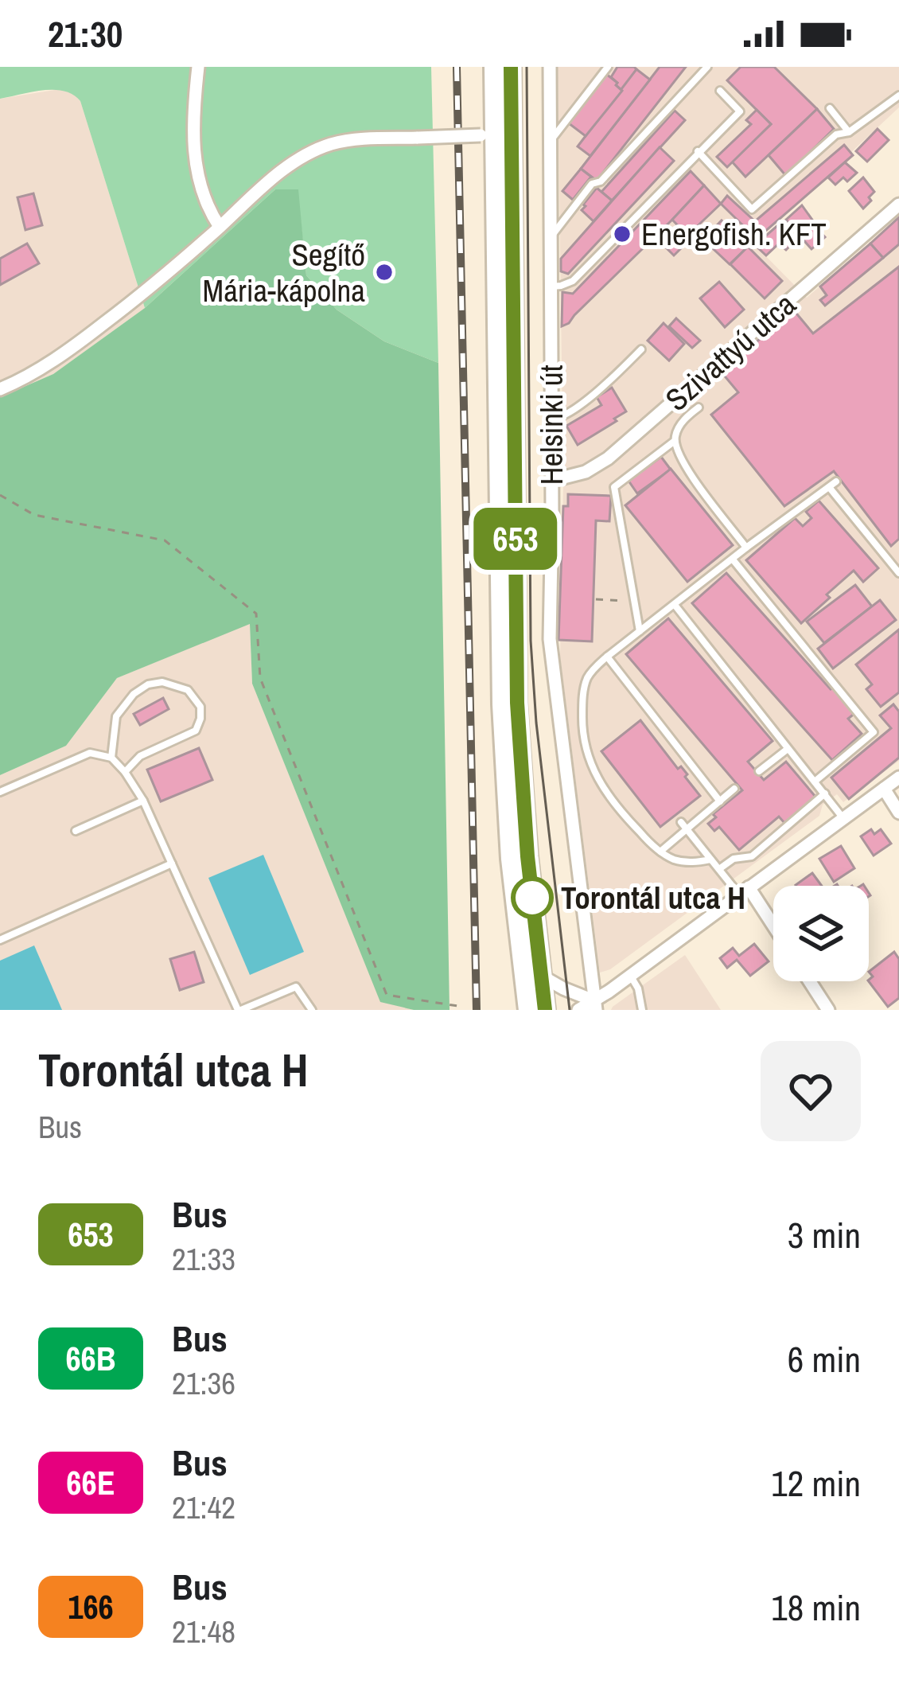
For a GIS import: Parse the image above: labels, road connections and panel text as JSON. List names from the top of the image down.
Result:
{
  "streets": {
    "main road": ["Helsinki út"],
    "street": ["Szivattyú utca"]
  },
  "crossings": [
    ["Szivattyú utca", "Helsinki út"]
  ],
  "places": ["Energofish. KFT", "Segítő Mária-kápolna", "Torontál utca H"],
  "lines": ["bus line 653"],
  "page": {
    "status": "21:30",
    "on_map": "653",
    "heading": ["Torontál utca H", "Bus"],
    "list": [
      {
        "mark": "653",
        "name": "Bus",
        "note": "21:33",
        "value": "3 min"
      },
      {
        "mark": "66B",
        "name": "Bus",
        "note": "21:36",
        "value": "6 min"
      },
      {
        "mark": "66E",
        "name": "Bus",
        "note": "21:42",
        "value": "12 min"
      },
      {
        "mark": "166",
        "name": "Bus",
        "note": "21:48",
        "value": "18 min"
      }
    ]
  }
}
